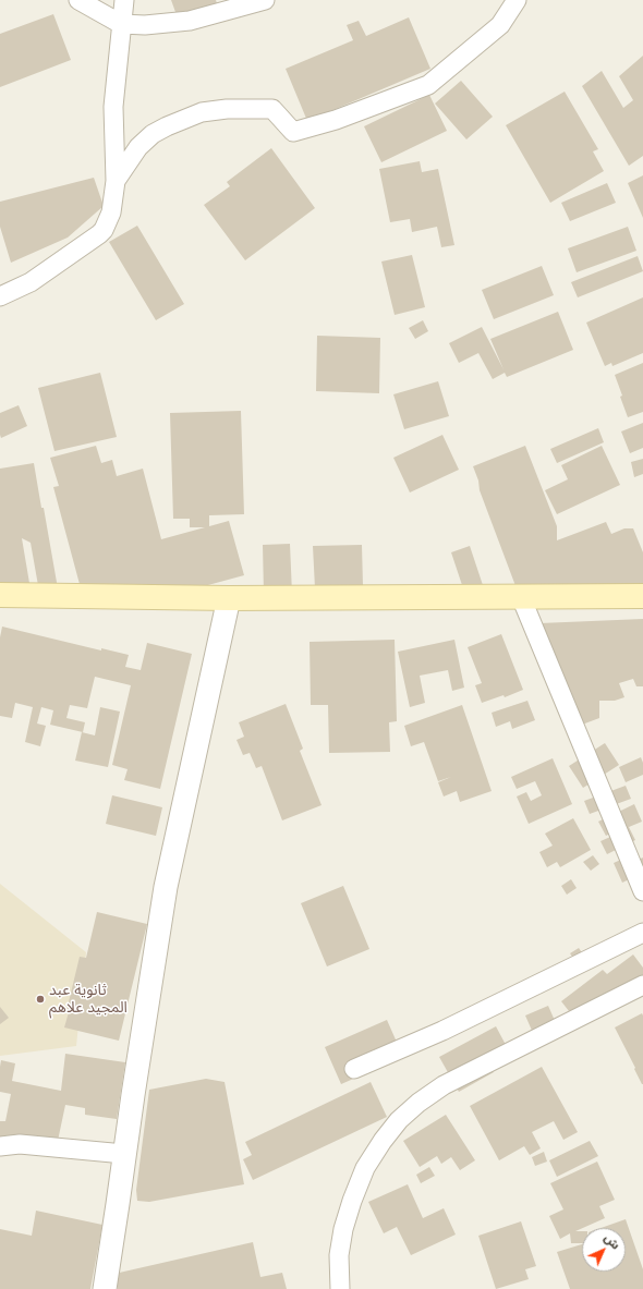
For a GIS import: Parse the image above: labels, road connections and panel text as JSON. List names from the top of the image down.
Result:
{
  "places": ["ثانوية عبد المجيد علاهم"],
  "north": "top right"
}
